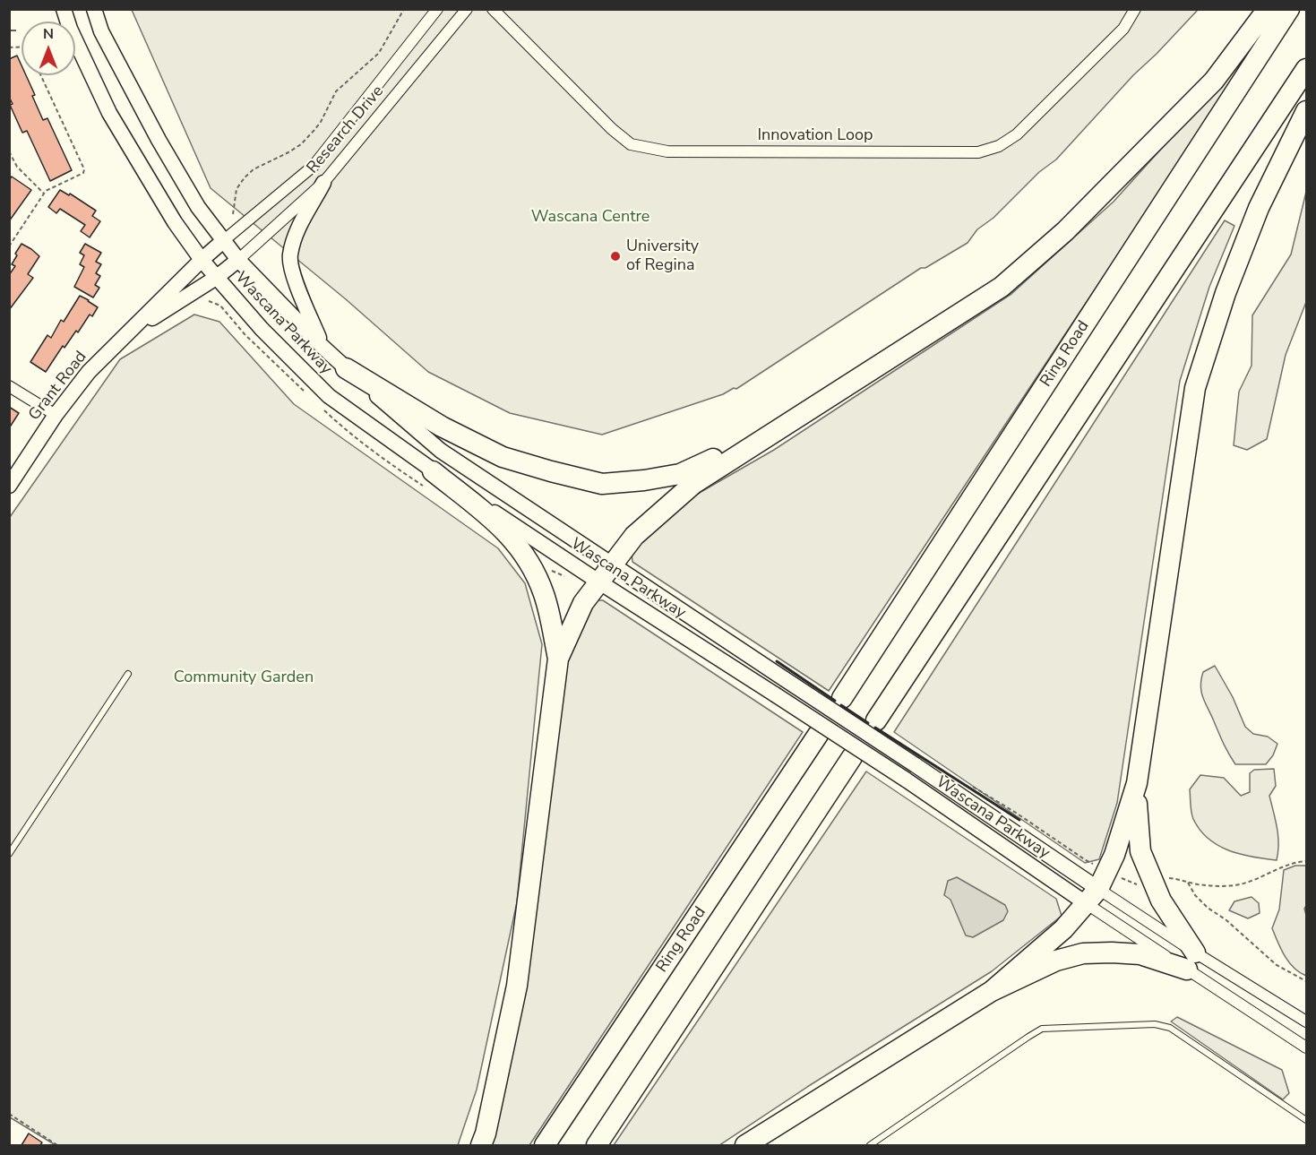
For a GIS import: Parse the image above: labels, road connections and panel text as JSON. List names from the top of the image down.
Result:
{
  "streets": {
    "highway": ["Ring Road"],
    "main road": ["Wascana Parkway", "Grant Road"],
    "street": ["Research Drive", "Innovation Loop"]
  },
  "crossings": [
    ["Research Drive", "Wascana Parkway"],
    ["Research Drive", "Grant Road"],
    ["Wascana Parkway", "Grant Road"]
  ],
  "parks": ["Wascana Centre", "Community Garden"],
  "places": ["University of Regina"],
  "north": "top"
}
